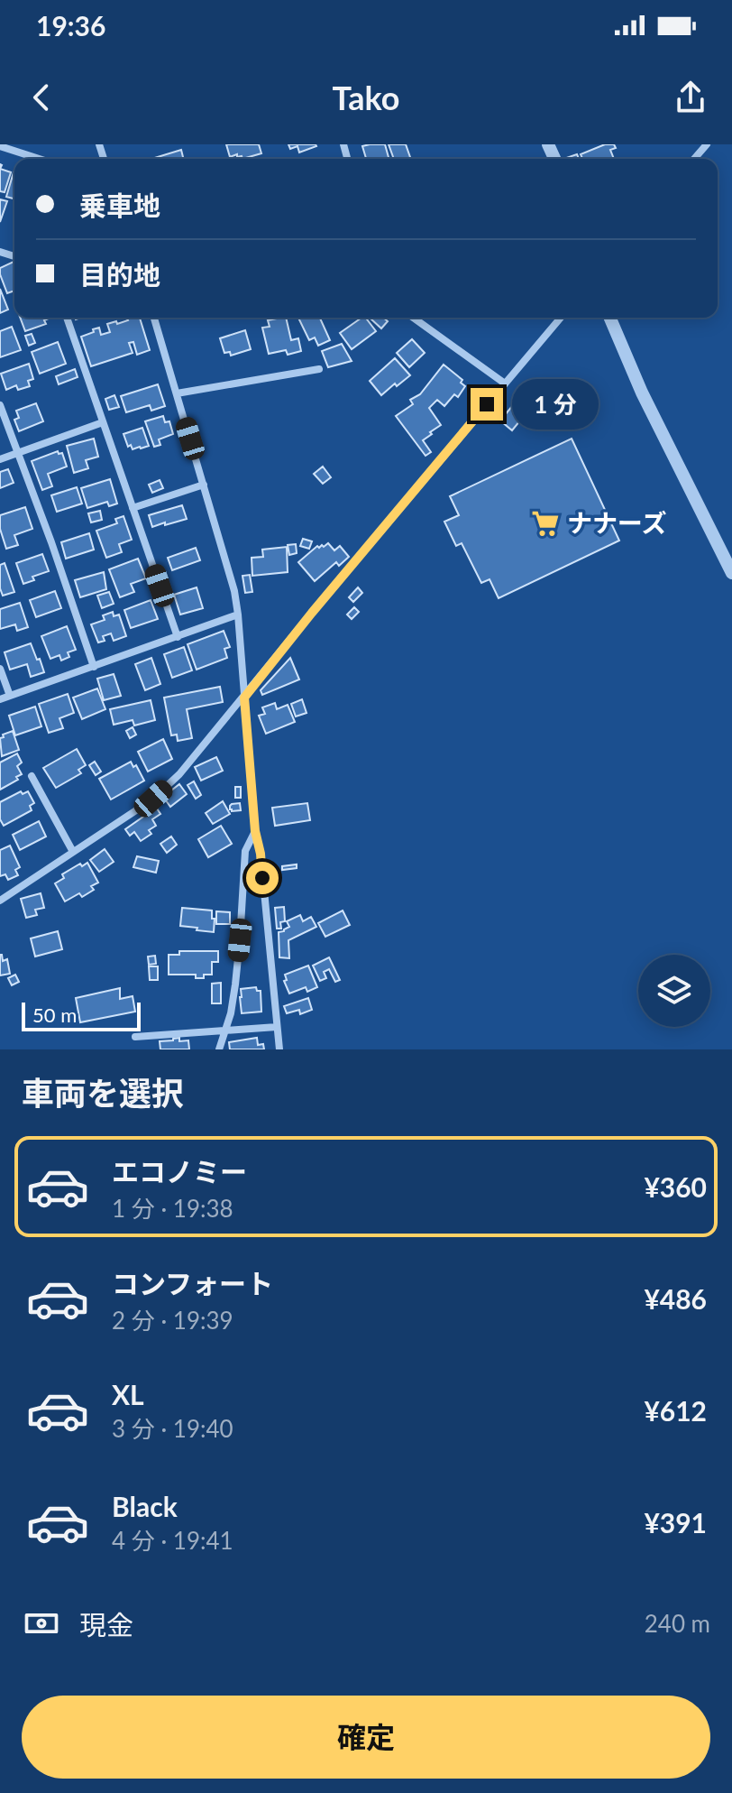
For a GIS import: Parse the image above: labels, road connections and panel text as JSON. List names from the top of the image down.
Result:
{
  "places": {
    "supermarket": ["ナナーズ"]
  },
  "scale_bar": "50 m",
  "page": {
    "status": "19:36",
    "header": "Tako",
    "banner": ["乗車地", "目的地"],
    "bubble": "1 分",
    "scale": "50 m",
    "heading": "車両を選択",
    "list": [
      {
        "name": "エコノミー",
        "note": "1 分 · 19:38",
        "value": "¥360"
      },
      {
        "name": "コンフォート",
        "note": "2 分 · 19:39",
        "value": "¥486"
      },
      {
        "name": "XL",
        "note": "3 分 · 19:40",
        "value": "¥612"
      },
      {
        "name": "Black",
        "note": "4 分 · 19:41",
        "value": "¥391"
      }
    ],
    "pay": ["現金", "240 m"],
    "buttons": "確定"
  }
}
